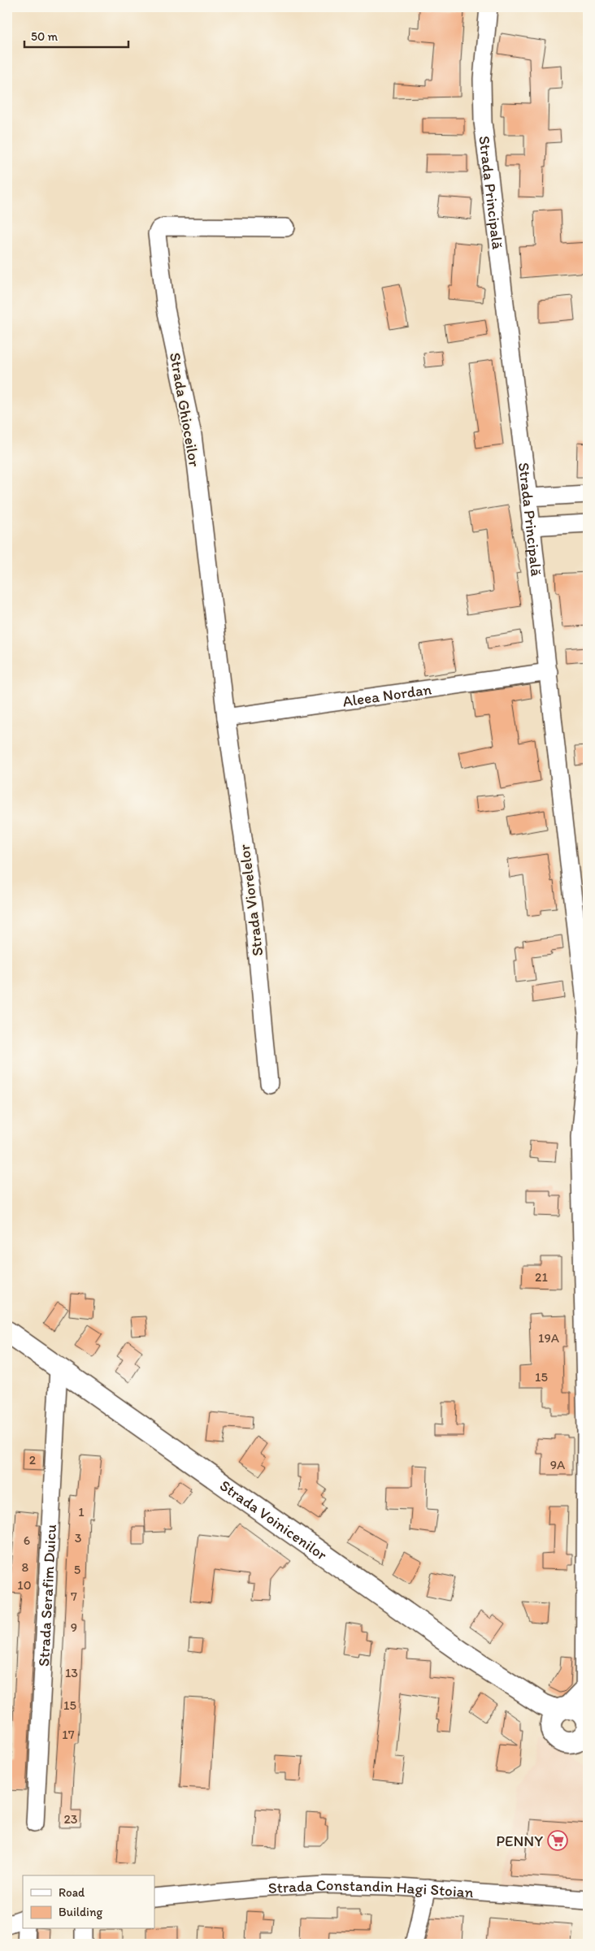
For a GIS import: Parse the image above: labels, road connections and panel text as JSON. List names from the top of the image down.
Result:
{
  "streets": {
    "main road": ["Strada Voinicenilor"],
    "street": [
      "Strada Principală",
      "Strada Ghioceilor",
      "Aleea Nordan",
      "Strada Viorelelor",
      "Strada Serafim Duicu",
      "Strada Constandin Hagi Stoian"
    ]
  },
  "crossings": [
    ["Strada Principală", "Aleea Nordan"],
    ["Strada Ghioceilor", "Aleea Nordan"],
    ["Strada Ghioceilor", "Strada Viorelelor"],
    ["Aleea Nordan", "Strada Viorelelor"],
    ["Strada Voinicenilor", "Strada Serafim Duicu"]
  ],
  "places": {
    "supermarket": ["PENNY"]
  },
  "house_numbers": [
    "21",
    "19A",
    "15",
    "2",
    "9A",
    "1",
    "3",
    "6",
    "8",
    "5",
    "10",
    "7",
    "9",
    "13",
    "15",
    "17",
    "23"
  ],
  "legend": ["Road", "Building"],
  "scale_bar": "50 m"
}
